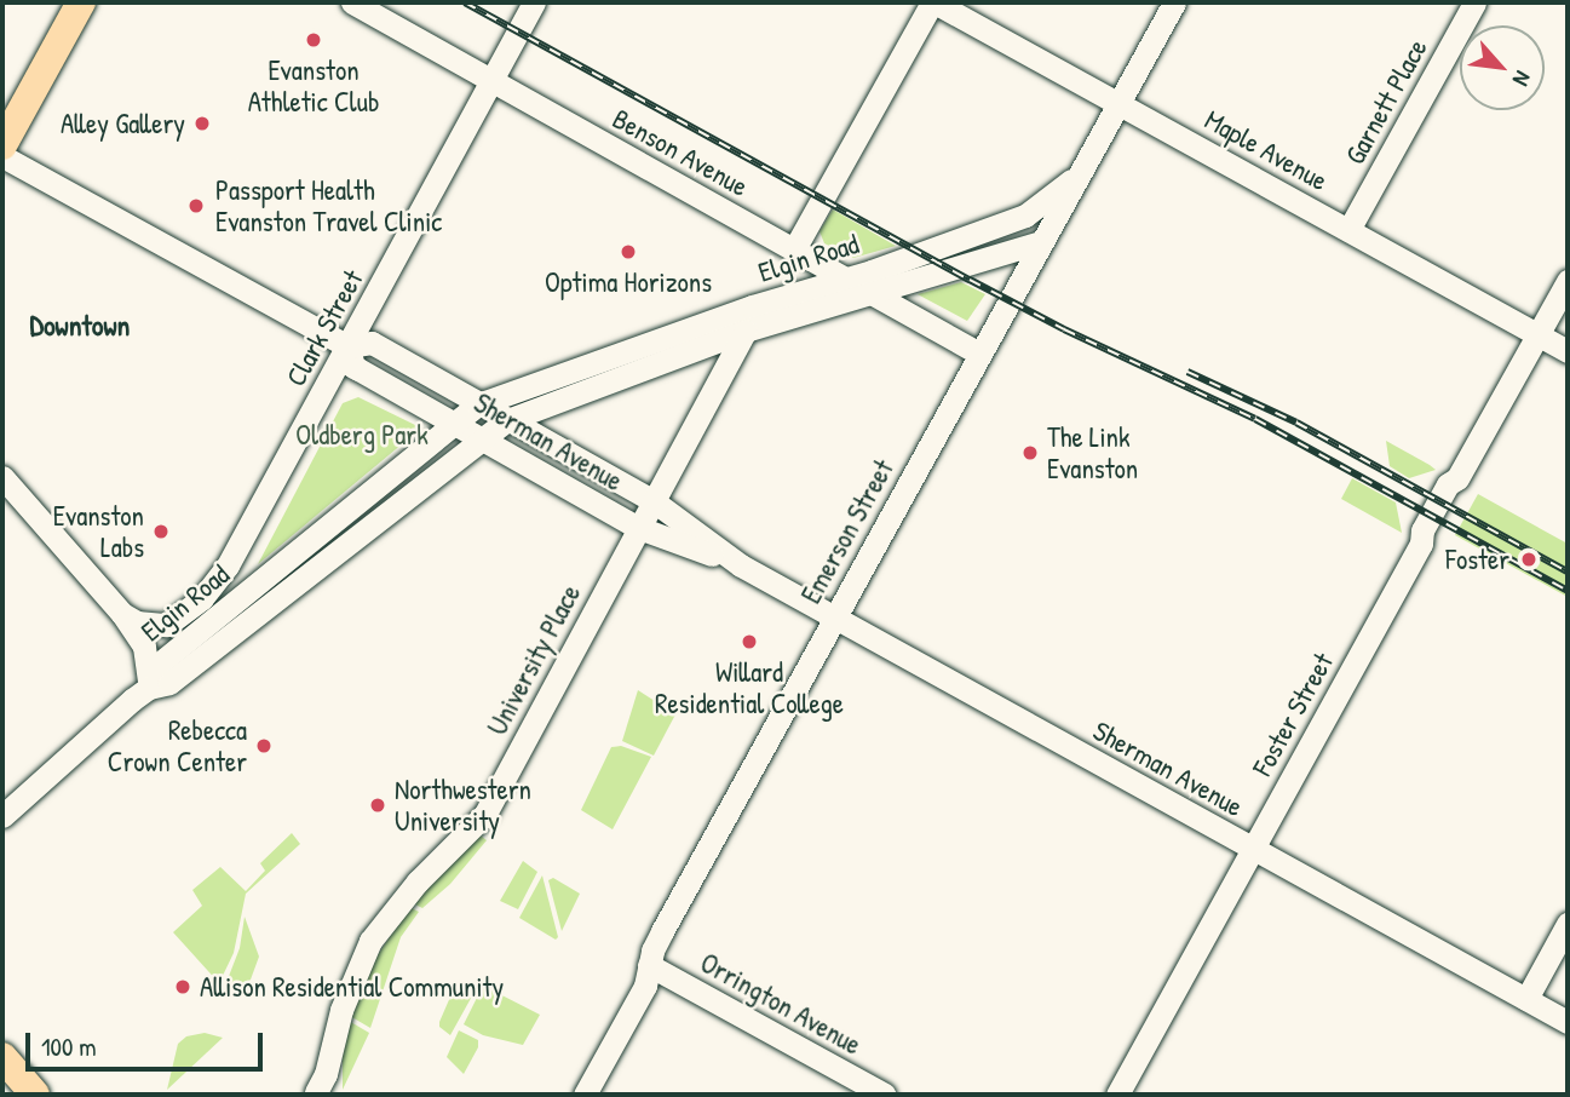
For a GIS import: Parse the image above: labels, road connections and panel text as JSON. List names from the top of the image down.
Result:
{
  "streets": {
    "street": [
      "Garnett Place",
      "Maple Avenue",
      "Benson Avenue",
      "Elgin Road",
      "Clark Street",
      "Sherman Avenue",
      "Emerson Street",
      "University Place",
      "Foster Street",
      "Orrington Avenue"
    ]
  },
  "crossings": [
    ["Garnett Place", "Maple Avenue"],
    ["Maple Avenue", "Emerson Street"],
    ["Maple Avenue", "Foster Street"],
    ["Benson Avenue", "Elgin Road"],
    ["Benson Avenue", "Clark Street"],
    ["Benson Avenue", "Emerson Street"],
    ["Elgin Road", "Sherman Avenue"],
    ["Elgin Road", "Emerson Street"],
    ["Elgin Road", "University Place"],
    ["Clark Street", "Sherman Avenue"],
    ["Sherman Avenue", "Emerson Street"],
    ["Sherman Avenue", "University Place"],
    ["Sherman Avenue", "Foster Street"],
    ["Emerson Street", "Orrington Avenue"]
  ],
  "districts": ["Downtown"],
  "parks": ["Oldberg Park"],
  "places": [
    "Evanston Athletic Club",
    "Alley Gallery",
    "Passport Health Evanston Travel Clinic",
    "Optima Horizons",
    "The Link Evanston",
    "Evanston Labs",
    "Foster",
    "Willard Residential College",
    "Rebecca Crown Center",
    "Northwestern University",
    "Allison Residential Community"
  ],
  "scale_bar": "100 m",
  "north": "bottom right"
}
